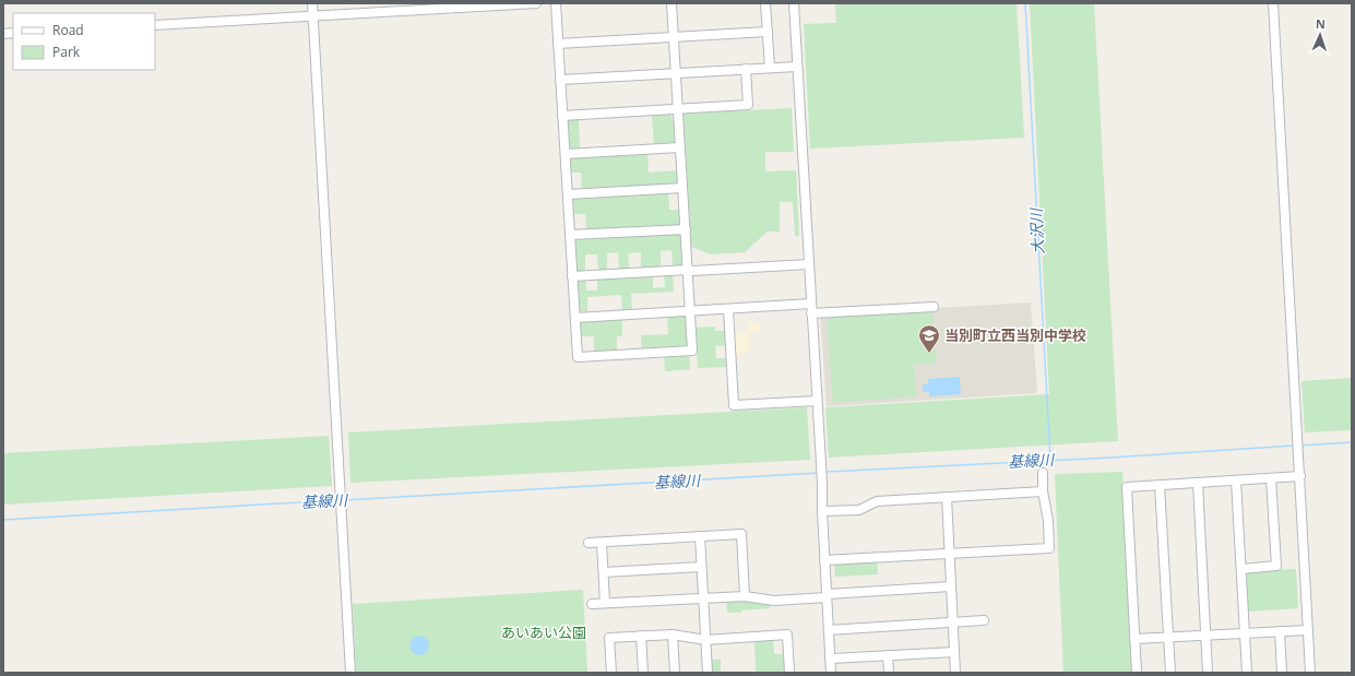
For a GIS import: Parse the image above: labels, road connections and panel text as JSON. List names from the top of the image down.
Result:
{
  "water": ["大沢川", "基線川"],
  "parks": ["あいあい公園"],
  "places": {
    "school or university": ["当別町立西当別中学校"]
  },
  "legend": ["Road", "Park"],
  "north": "top"
}
